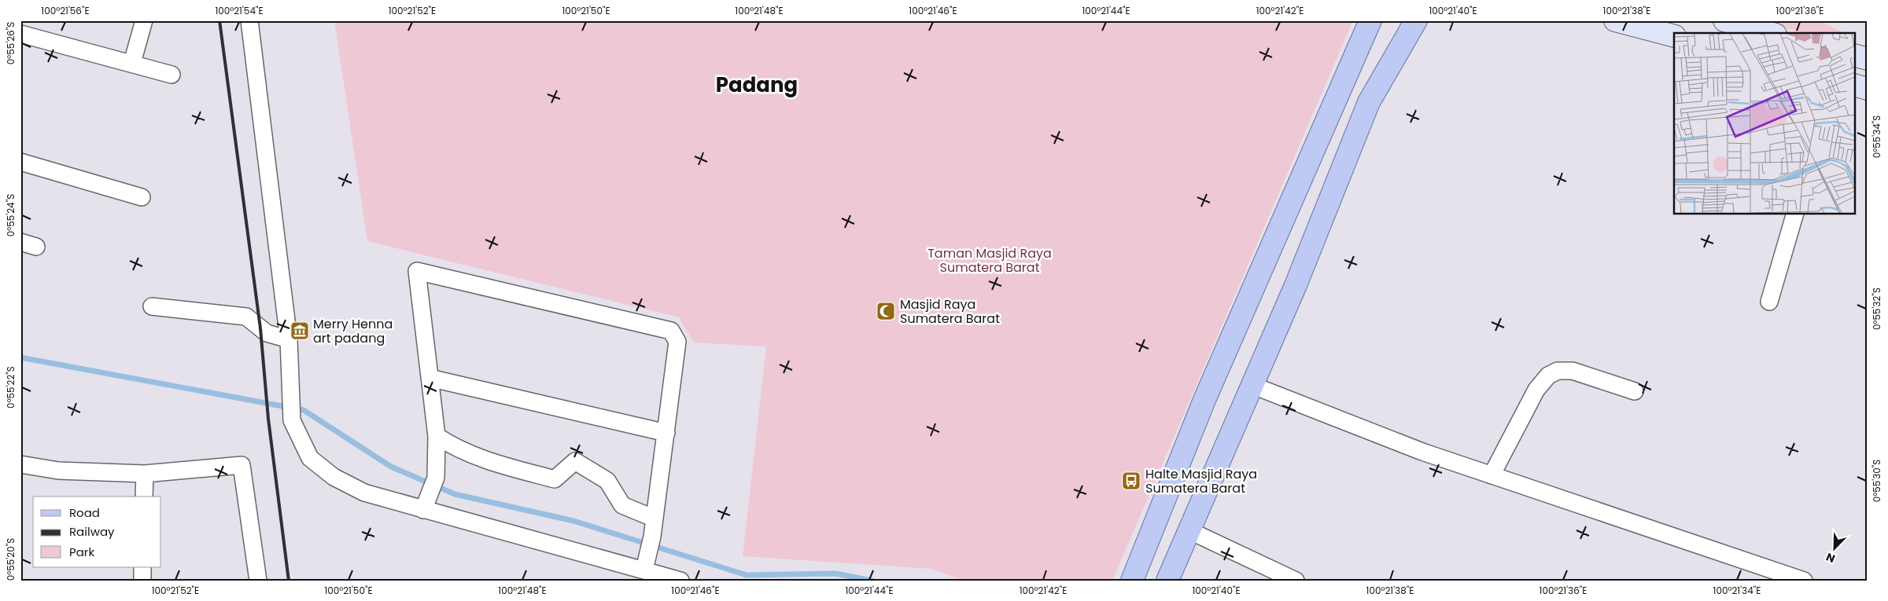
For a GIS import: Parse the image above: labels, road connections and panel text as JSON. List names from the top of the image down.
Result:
{
  "districts": ["Padang"],
  "parks": ["Taman Masjid Raya Sumatera Barat"],
  "places": {
    "mosque": ["Masjid Raya Sumatera Barat"],
    "museum": ["Merry Henna art padang"],
    "bus stop": ["Halte Masjid Raya Sumatera Barat"]
  },
  "legend": ["Road", "Railway", "Park"],
  "north": "bottom left",
  "coordinates": [
    "100°21'56\"E",
    "100°21'54\"E",
    "100°21'52\"E",
    "100°21'50\"E",
    "100°21'48\"E",
    "100°21'46\"E",
    "100°21'44\"E",
    "100°21'42\"E",
    "100°21'40\"E",
    "100°21'38\"E",
    "100°21'36\"E",
    "0°55'26\"S",
    "0°55'34\"S",
    "0°55'24\"S",
    "0°55'32\"S",
    "0°55'22\"S",
    "0°55'30\"S",
    "0°55'20\"S",
    "100°21'34\"E"
  ]
}
